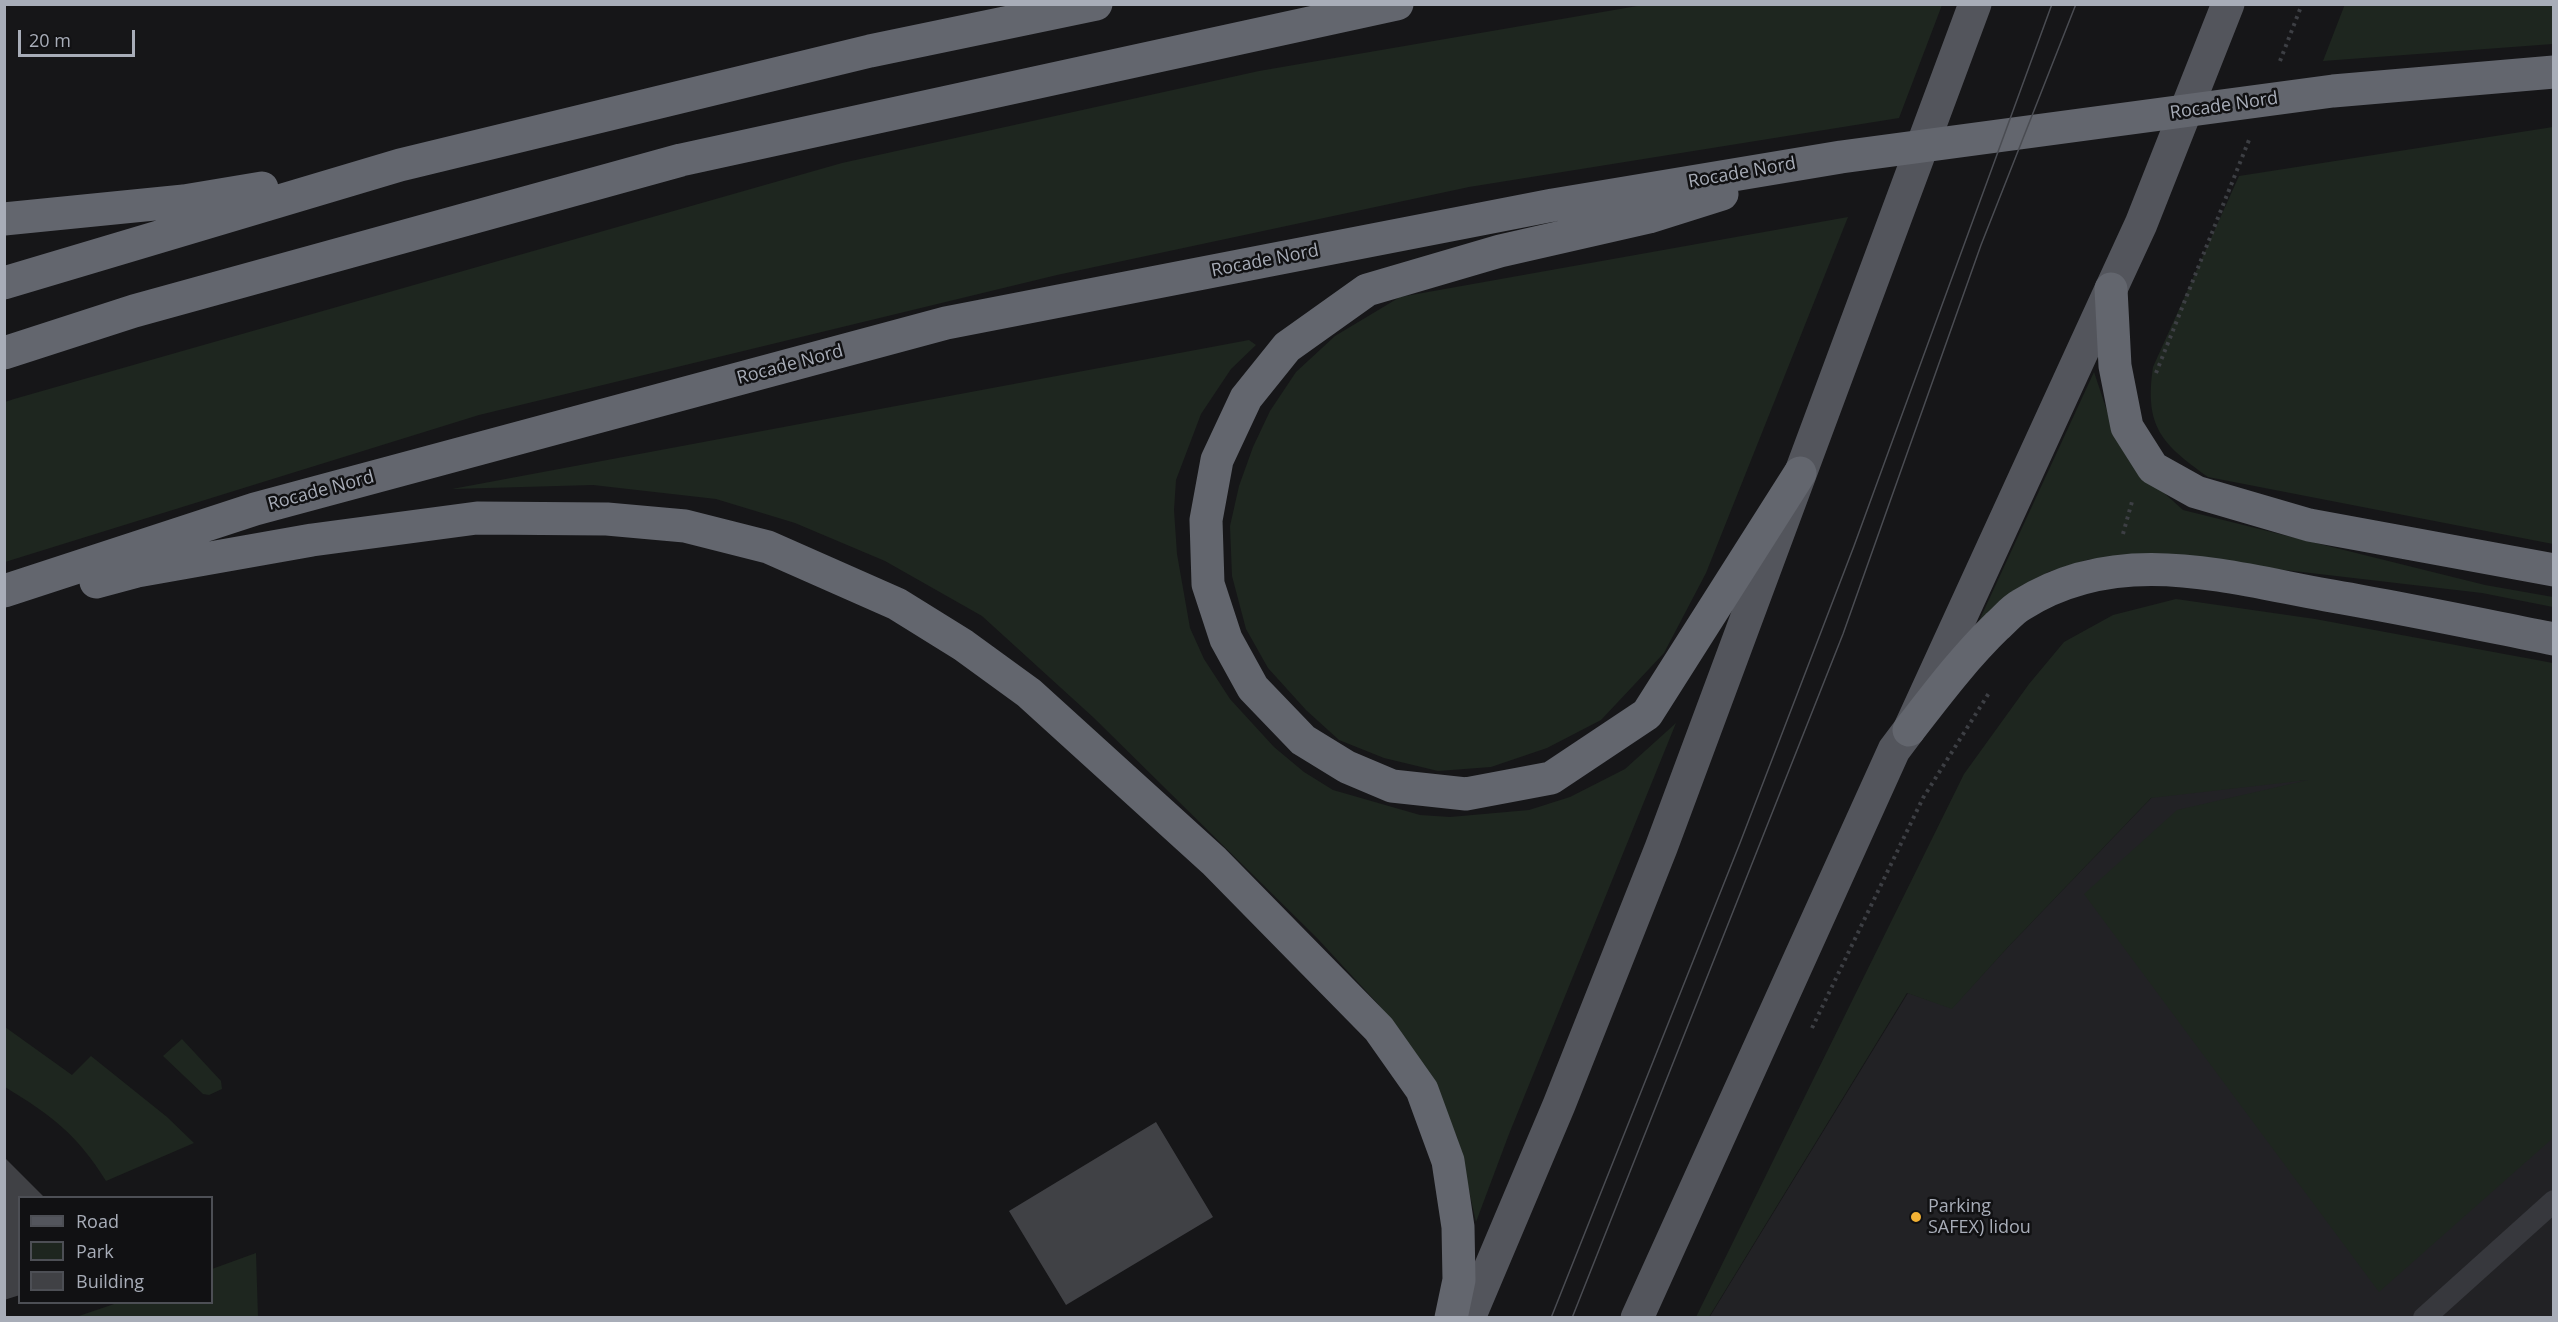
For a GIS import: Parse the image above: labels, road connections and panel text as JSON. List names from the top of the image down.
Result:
{
  "streets": {
    "highway": ["Rocade Nord"]
  },
  "places": ["Parking SAFEX) lidou"],
  "legend": ["Road", "Park", "Building"],
  "scale_bar": "20 m"
}
